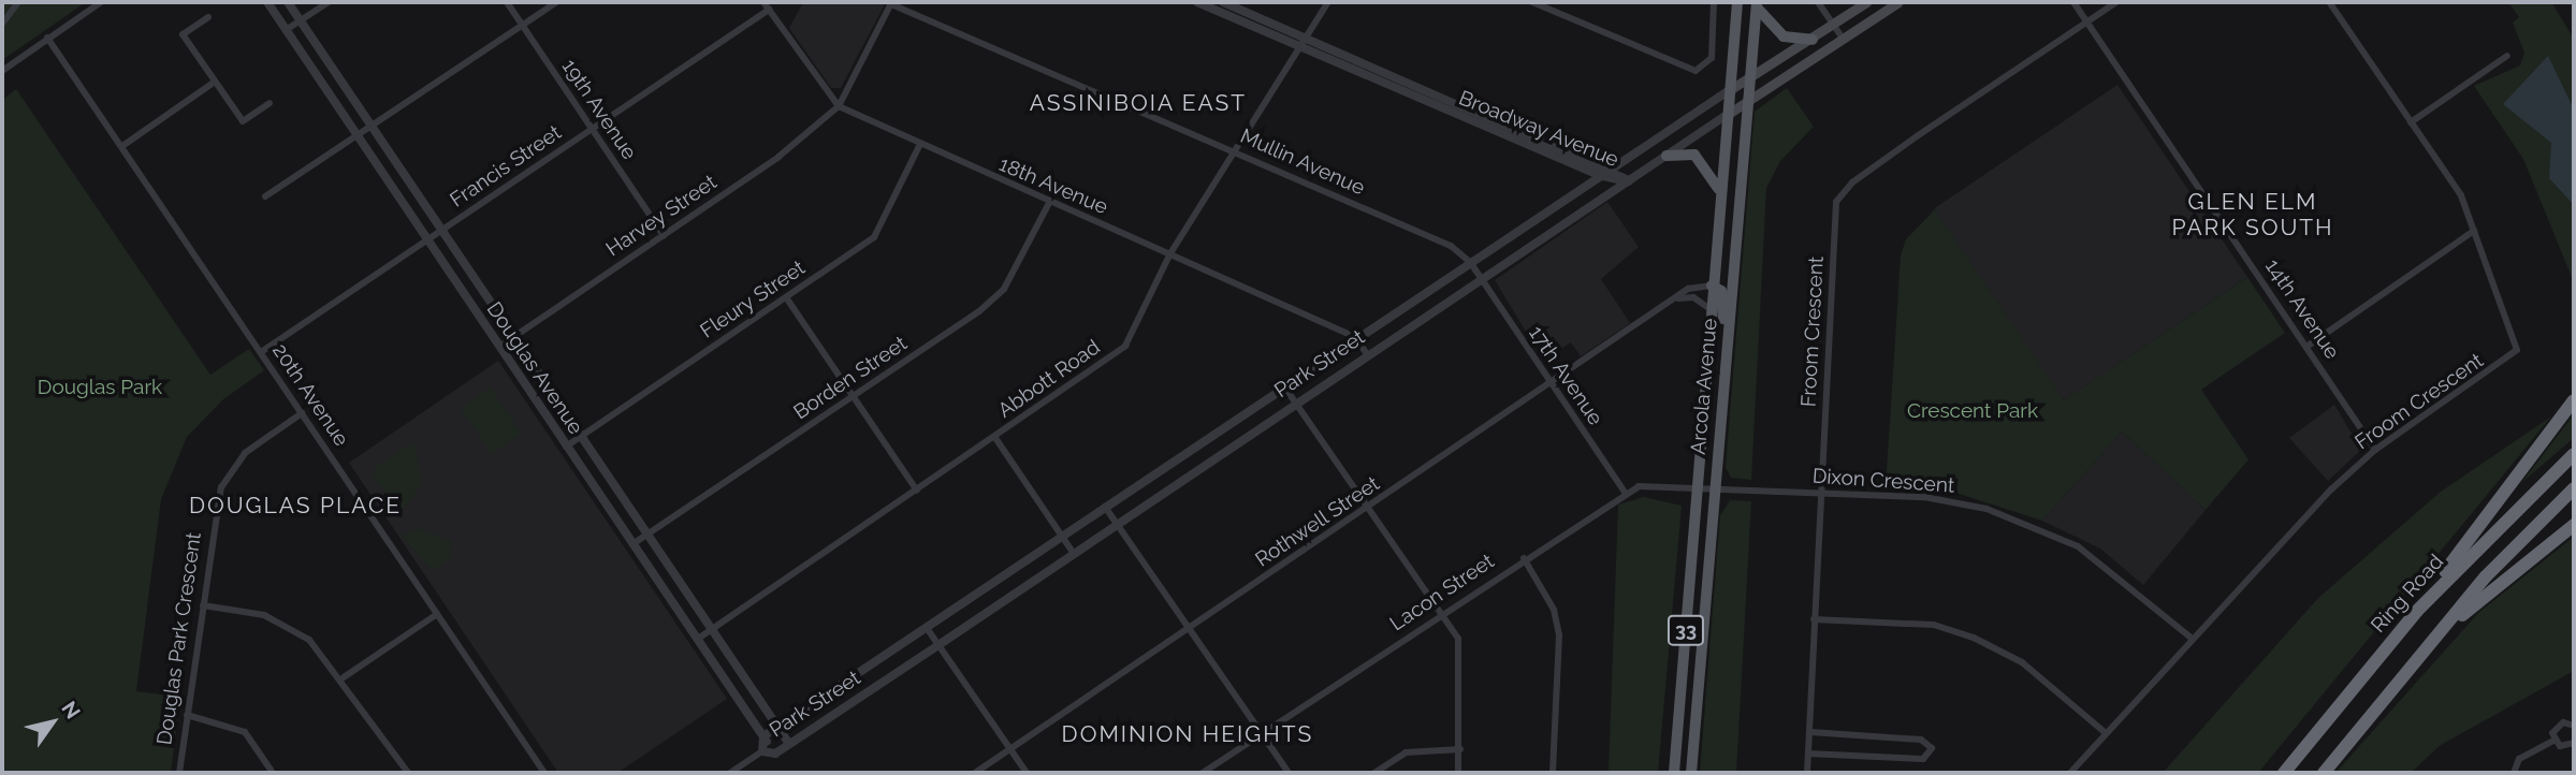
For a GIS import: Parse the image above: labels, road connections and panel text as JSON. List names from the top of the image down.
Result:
{
  "streets": {
    "highway": ["Ring Road"],
    "main road": ["Park Street", "Arcola Avenue", "33"],
    "street": [
      "19th Avenue",
      "Broadway Avenue",
      "Mullin Avenue",
      "Francis Street",
      "18th Avenue",
      "Harvey Street",
      "Fleury Street",
      "14th Avenue",
      "Froom Crescent",
      "Douglas Avenue",
      "17th Avenue",
      "Borden Street",
      "Abbott Road",
      "20th Avenue",
      "Dixon Crescent",
      "Rothwell Street",
      "Lacon Street",
      "Douglas Park Crescent"
    ]
  },
  "crossings": [
    ["19th Avenue", "Francis Street"],
    ["19th Avenue", "Harvey Street"],
    ["Broadway Avenue", "Park Street"],
    ["Broadway Avenue", "Abbott Road"],
    ["Mullin Avenue", "Park Street"],
    ["Mullin Avenue", "17th Avenue"],
    ["Mullin Avenue", "Abbott Road"],
    ["Francis Street", "18th Avenue"],
    ["Francis Street", "Douglas Avenue"],
    ["Francis Street", "20th Avenue"],
    ["18th Avenue", "Harvey Street"],
    ["18th Avenue", "Fleury Street"],
    ["18th Avenue", "Park Street"],
    ["18th Avenue", "Borden Street"],
    ["18th Avenue", "Abbott Road"],
    ["Harvey Street", "Douglas Avenue"],
    ["Fleury Street", "Douglas Avenue"],
    ["14th Avenue", "Froom Crescent"],
    ["Froom Crescent", "Dixon Crescent"],
    ["Park Street", "Douglas Avenue"],
    ["Park Street", "17th Avenue"],
    ["Park Street", "Arcola Avenue"],
    ["Douglas Avenue", "Borden Street"],
    ["Douglas Avenue", "Abbott Road"],
    ["17th Avenue", "Rothwell Street"],
    ["17th Avenue", "Lacon Street"],
    ["Arcola Avenue", "Dixon Crescent"],
    ["Arcola Avenue", "Rothwell Street"],
    ["20th Avenue", "Douglas Park Crescent"]
  ],
  "districts": [
    "ASSINIBOIA EAST",
    "GLEN ELM PARK SOUTH",
    "DOUGLAS PLACE",
    "DOMINION HEIGHTS"
  ],
  "parks": ["Douglas Park", "Crescent Park"],
  "north": "top right"
}
